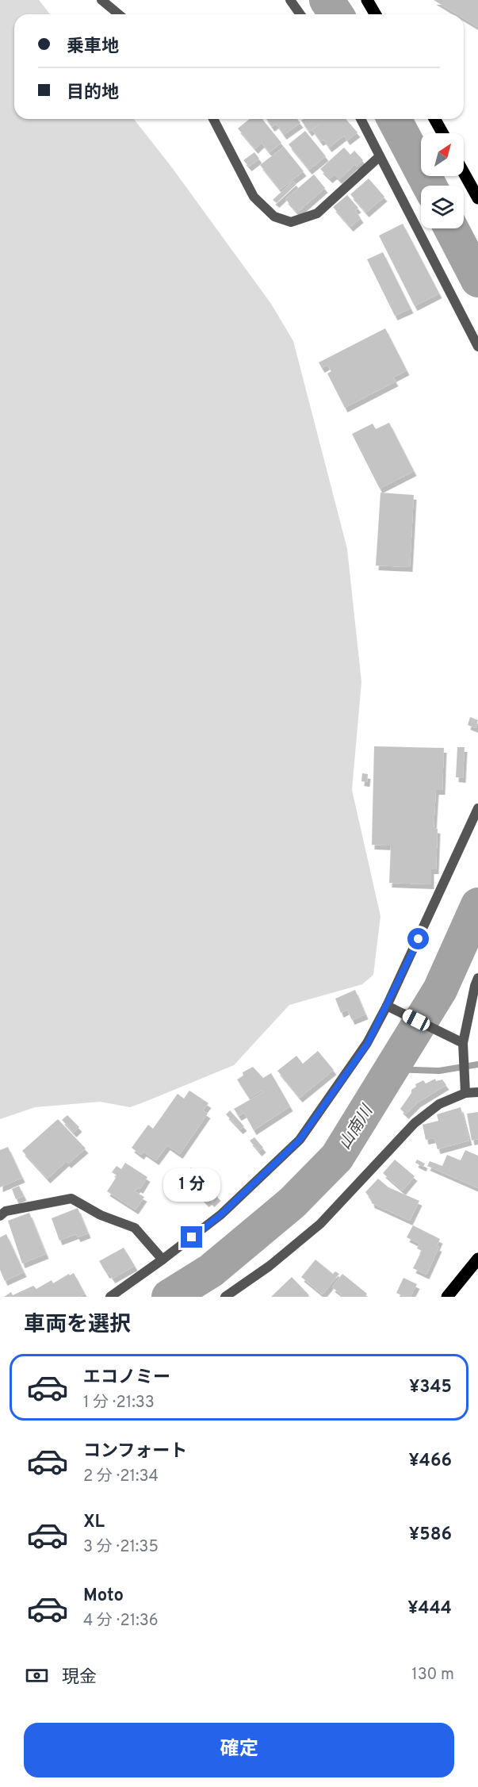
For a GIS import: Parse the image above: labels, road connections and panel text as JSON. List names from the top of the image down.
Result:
{
  "water": ["山南川"],
  "north": "top right",
  "page": {
    "banner": ["乗車地", "目的地"],
    "bubble": "1 分",
    "heading": "車両を選択",
    "list": [
      {
        "name": "エコノミー",
        "note": "1 分 · 21:33",
        "value": "¥345"
      },
      {
        "name": "コンフォート",
        "note": "2 分 · 21:34",
        "value": "¥466"
      },
      {
        "name": "XL",
        "note": "3 分 · 21:35",
        "value": "¥586"
      },
      {
        "name": "Moto",
        "note": "4 分 · 21:36",
        "value": "¥444"
      }
    ],
    "pay": ["現金", "130 m"],
    "buttons": "確定"
  }
}
